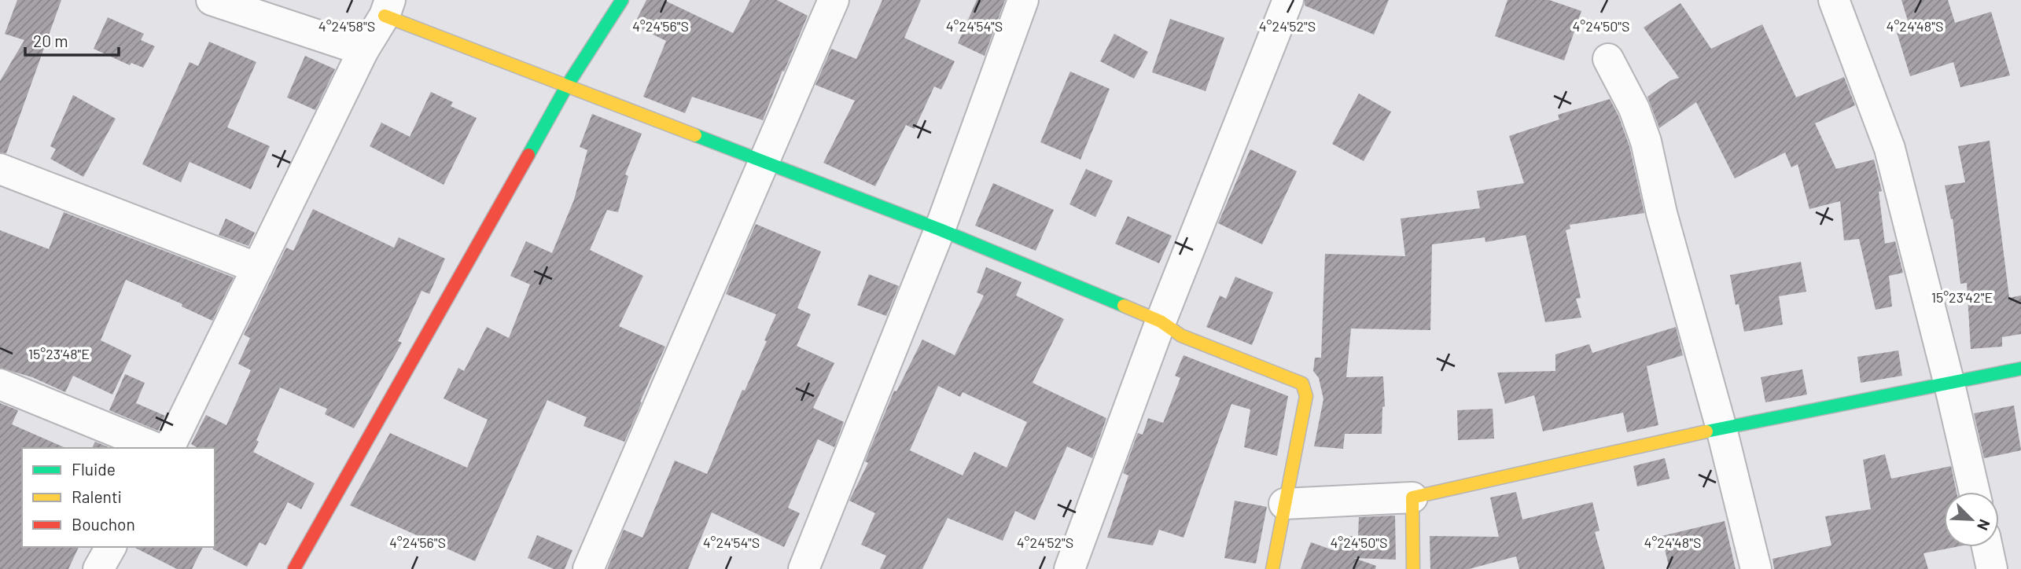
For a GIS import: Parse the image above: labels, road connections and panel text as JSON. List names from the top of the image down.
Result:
{
  "legend": ["Fluide", "Ralenti", "Bouchon"],
  "scale_bar": "20 m",
  "north": "bottom right",
  "coordinates": [
    "4°24'56\"S",
    "4°24'54\"S",
    "4°24'52\"S",
    "4°24'50\"S",
    "4°24'48\"S",
    "4°24'58\"S",
    "15°23'42\"E",
    "15°23'48\"E"
  ]
}
